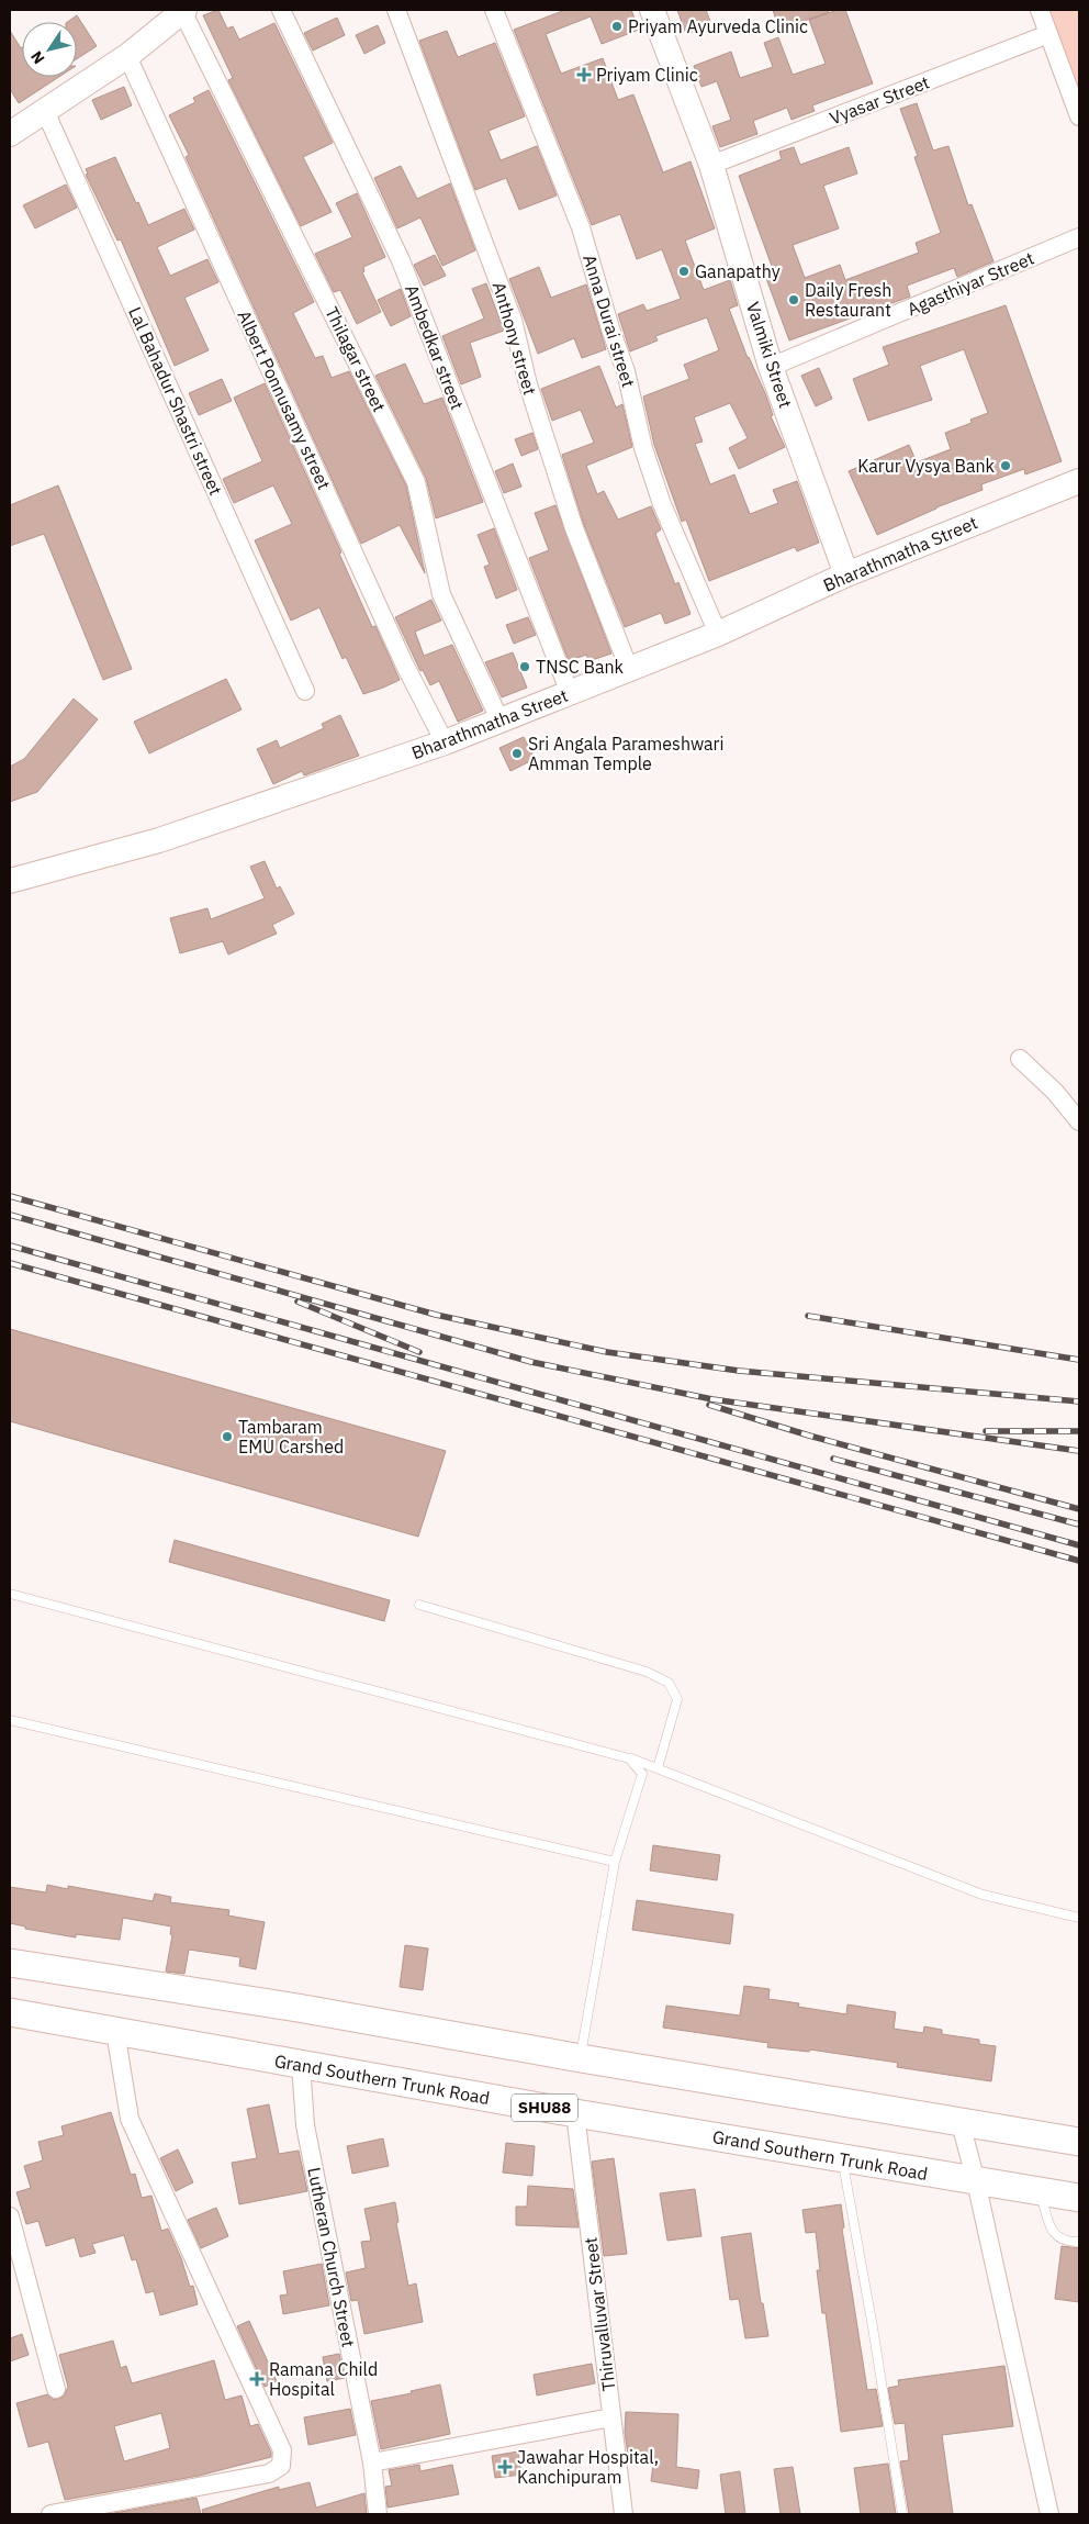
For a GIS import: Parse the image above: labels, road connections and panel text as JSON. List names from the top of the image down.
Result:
{
  "streets": {
    "main road": ["Grand Southern Trunk Road", "SHU88"],
    "street": [
      "Vyasar Street",
      "Agasthiyar Street",
      "Anna Durai street",
      "Anthony street",
      "Ambedkar street",
      "Valmiki Street",
      "Thilagar street",
      "Albert Ponnusamy street",
      "Lal Bahadur Shastri street",
      "Bharathmatha Street",
      "Lutheran Church Street",
      "Thiruvalluvar Street"
    ]
  },
  "crossings": [
    ["Vyasar Street", "Valmiki Street"],
    ["Agasthiyar Street", "Valmiki Street"],
    ["Anna Durai street", "Bharathmatha Street"],
    ["Anthony street", "Bharathmatha Street"],
    ["Ambedkar street", "Bharathmatha Street"],
    ["Valmiki Street", "Bharathmatha Street"],
    ["Thilagar street", "Bharathmatha Street"],
    ["Albert Ponnusamy street", "Bharathmatha Street"],
    ["Grand Southern Trunk Road", "Lutheran Church Street"],
    ["Grand Southern Trunk Road", "Thiruvalluvar Street"]
  ],
  "places": {
    "other": [
      "Priyam Ayurveda Clinic",
      "Ganapathy",
      "Daily Fresh Restaurant",
      "Karur Vysya Bank",
      "TNSC Bank",
      "Sri Angala Parameshwari Amman Temple",
      "Tambaram EMU Carshed"
    ],
    "health": ["Priyam Clinic", "Ramana Child Hospital", "Jawahar Hospital, Kanchipuram"]
  },
  "north": "bottom left"
}
